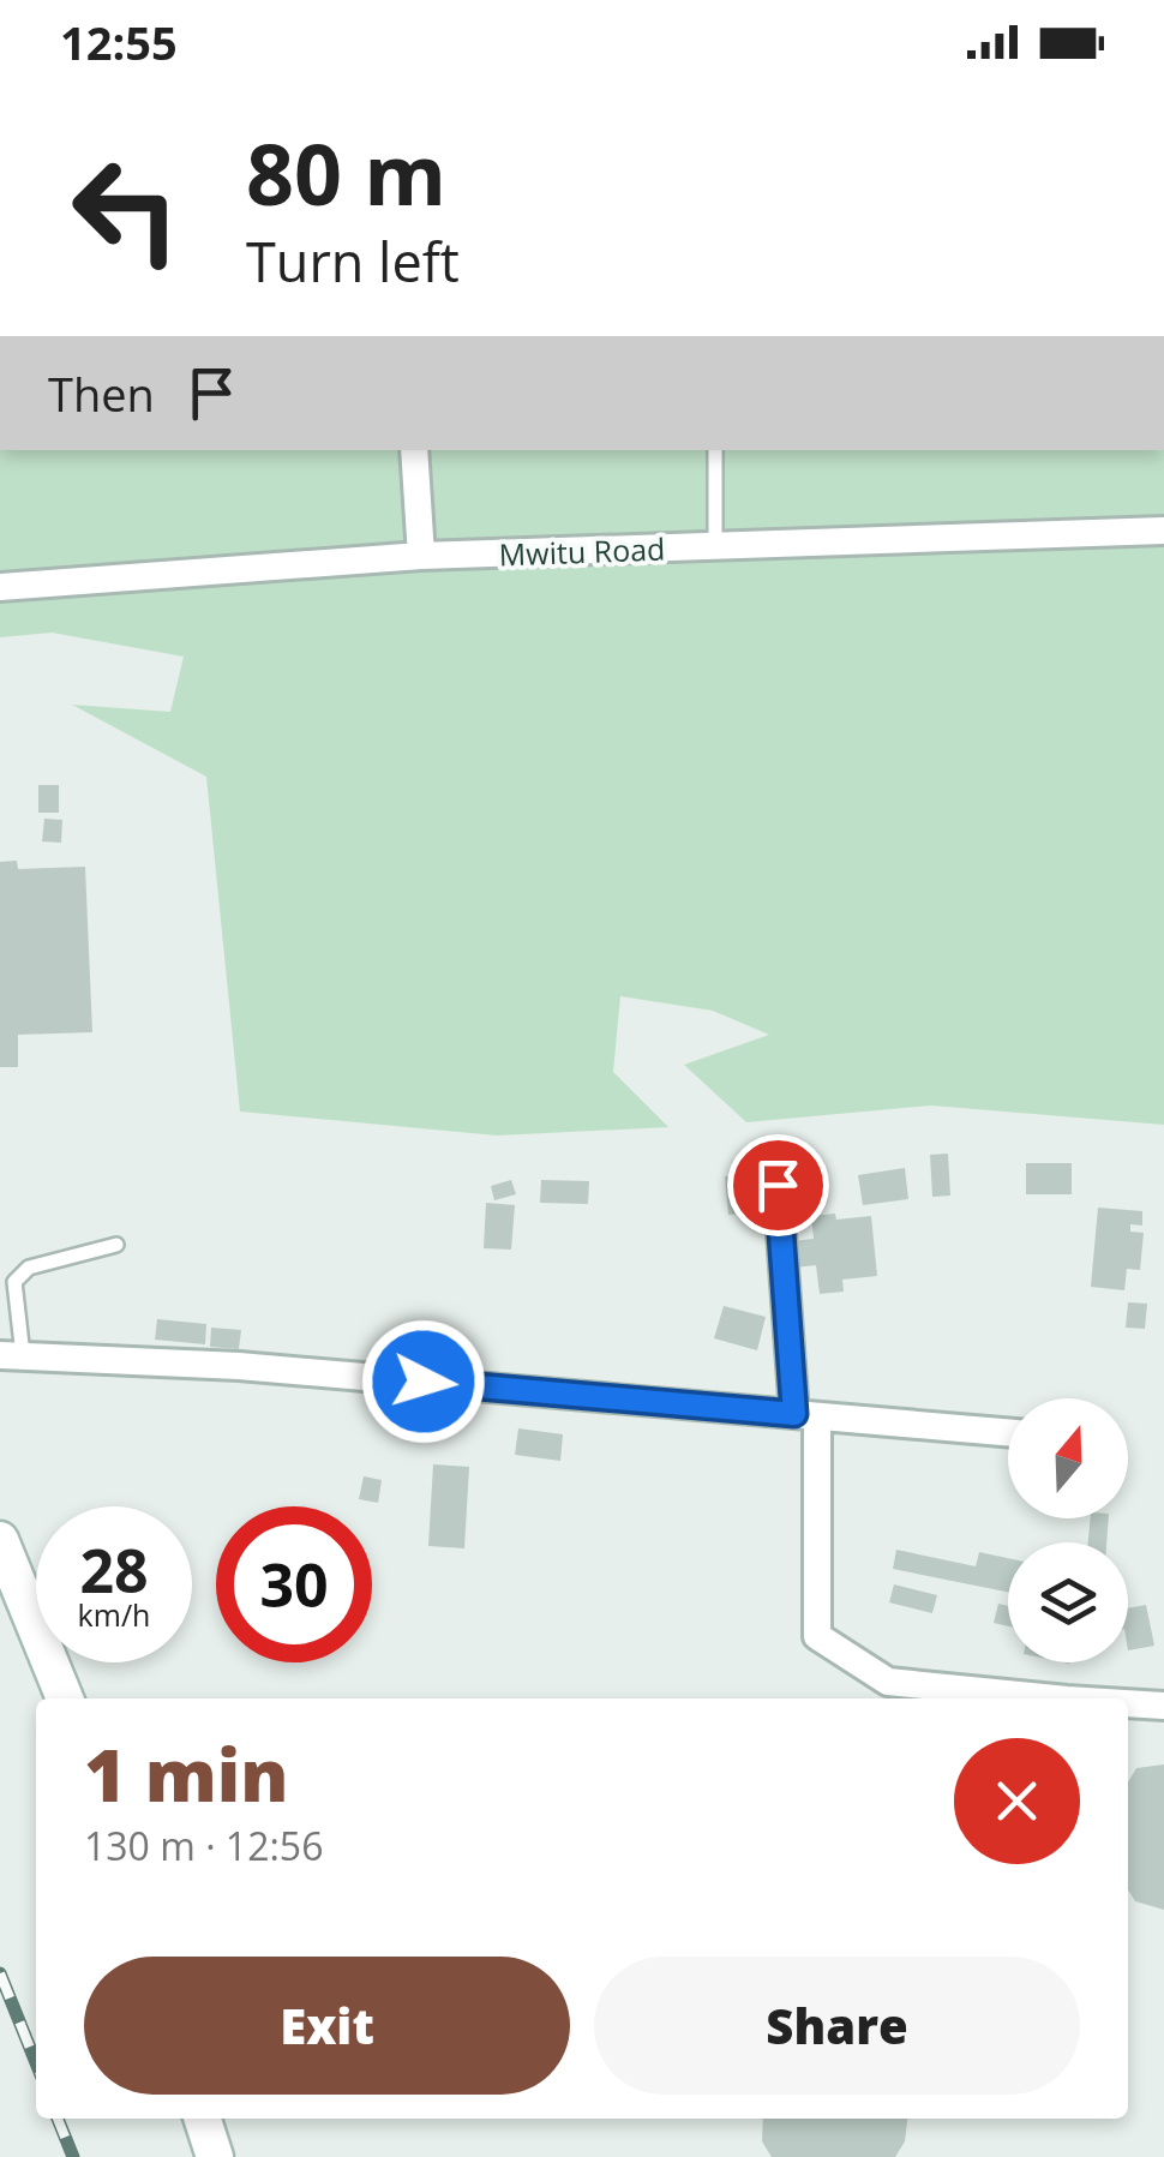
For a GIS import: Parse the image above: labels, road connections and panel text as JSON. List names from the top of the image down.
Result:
{
  "streets": {
    "street": ["Mwitu Road"]
  },
  "north": "top",
  "page": {
    "status": "12:55",
    "turn": ["80 m", "Turn left"],
    "then": "Then",
    "speed": "28 km/h",
    "limit": "30",
    "heading": ["1 min", "130 m · 12:56"],
    "buttons": ["Exit", "Share"]
  }
}
